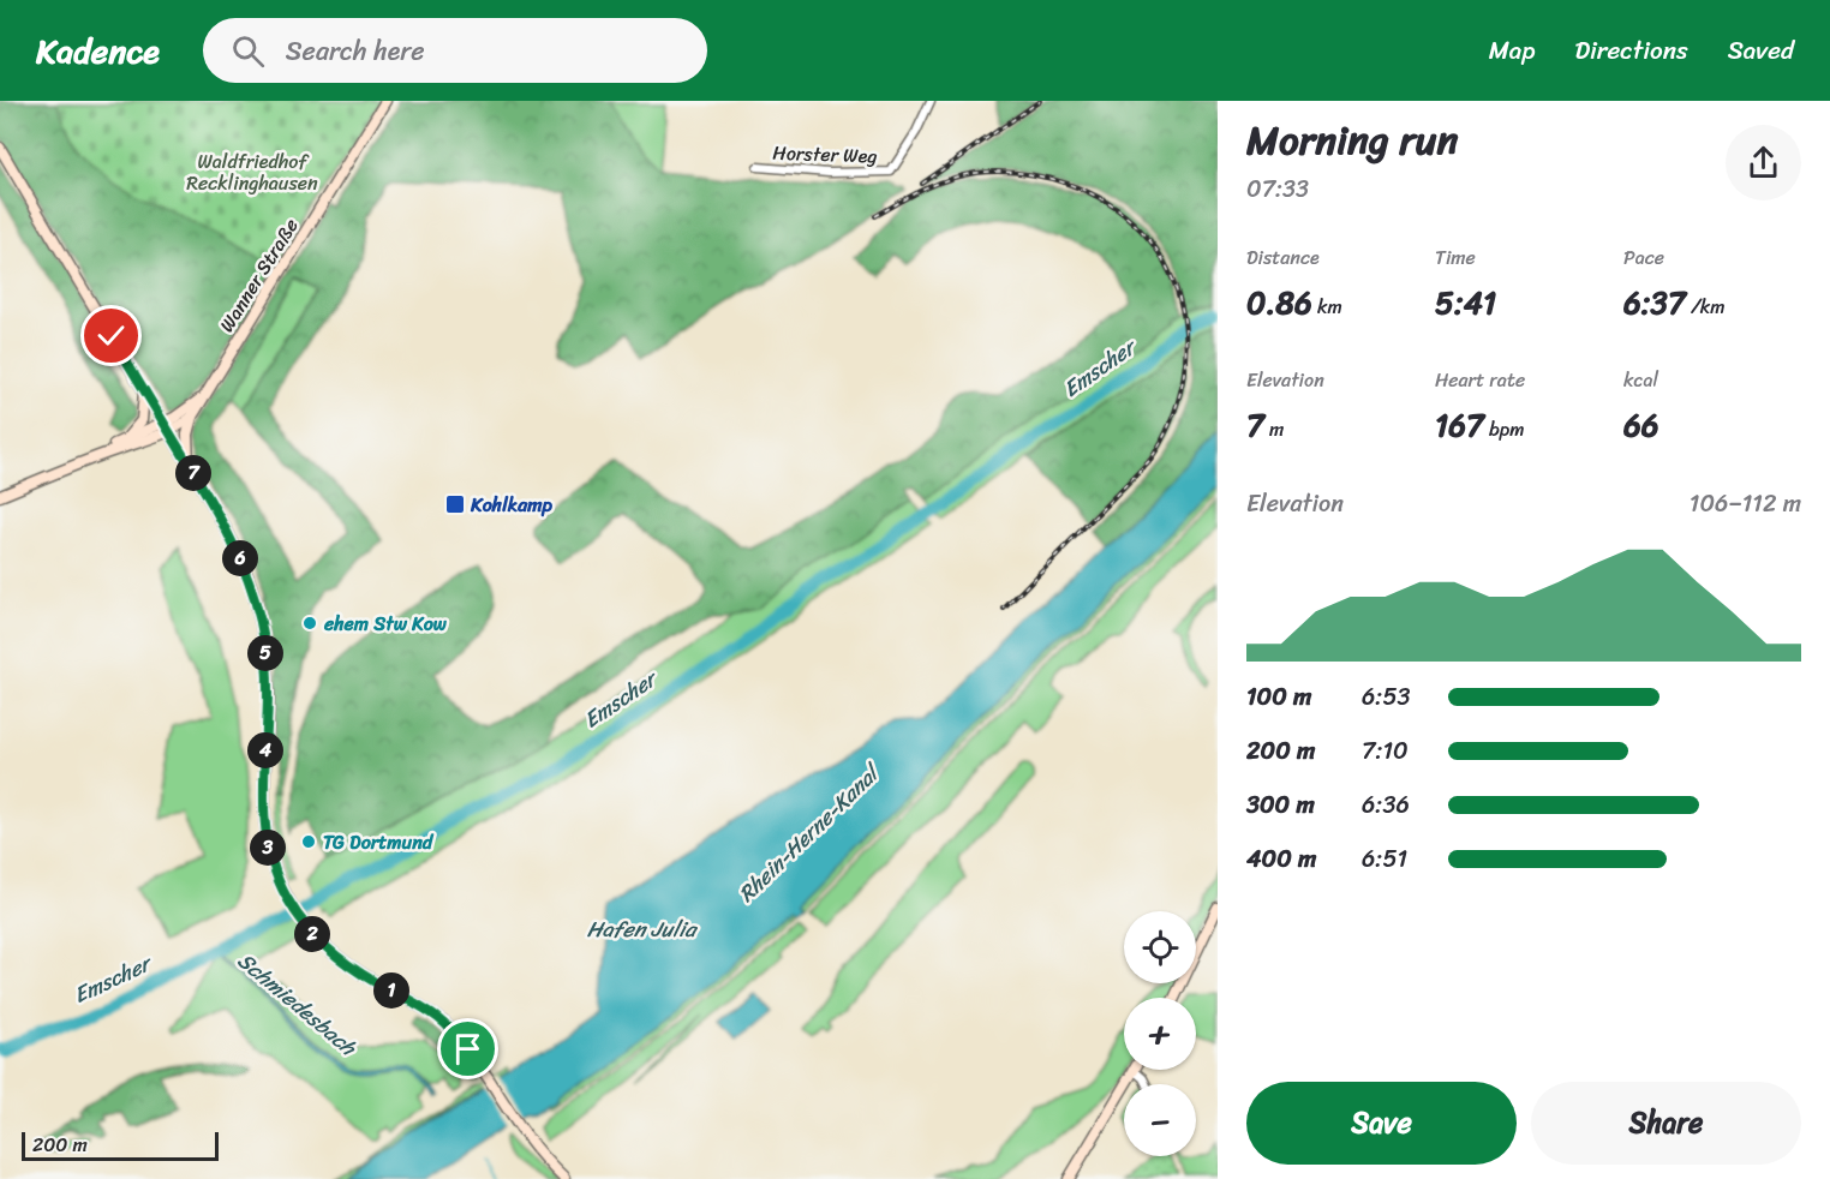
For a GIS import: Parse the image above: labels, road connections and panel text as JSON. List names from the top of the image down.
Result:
{
  "streets": {
    "main road": ["Wanner Straße"],
    "street": ["Horster Weg"]
  },
  "water": [
    "Emscher",
    "Rhein-Herne-Kanal",
    "Hafen Julia",
    "Schmiedesbach"
  ],
  "parks": ["Waldfriedhof Recklinghausen"],
  "places": {
    "transit": ["Kohlkamp"],
    "other": ["ehem Stw Kow", "TG Dortmund"]
  },
  "scale_bar": "200 m",
  "page": {
    "header": "Kadence",
    "search": "Search here",
    "nav": ["Map", "Directions", "Saved"],
    "heading": ["Morning run", "07:33"],
    "stats": [
      ["Distance", "0.86 km"],
      ["Time", "5:41"],
      ["Pace", "6:37 /km"],
      ["Elevation", "7 m"],
      ["Heart rate", "167 bpm"],
      ["kcal", "66"]
    ],
    "pins": [
      "7",
      "6",
      "5",
      "4",
      "3",
      "2",
      "1"
    ],
    "chart": ["Elevation", "106–112 m"],
    "list": [
      {
        "name": "100 m",
        "note": "6:53"
      },
      {
        "name": "200 m",
        "note": "7:10"
      },
      {
        "name": "300 m",
        "note": "6:36"
      },
      {
        "name": "400 m",
        "note": "6:51"
      }
    ],
    "map_buttons": ["+", "−"],
    "buttons": ["Save", "Share"],
    "scale": "200 m"
  }
}
